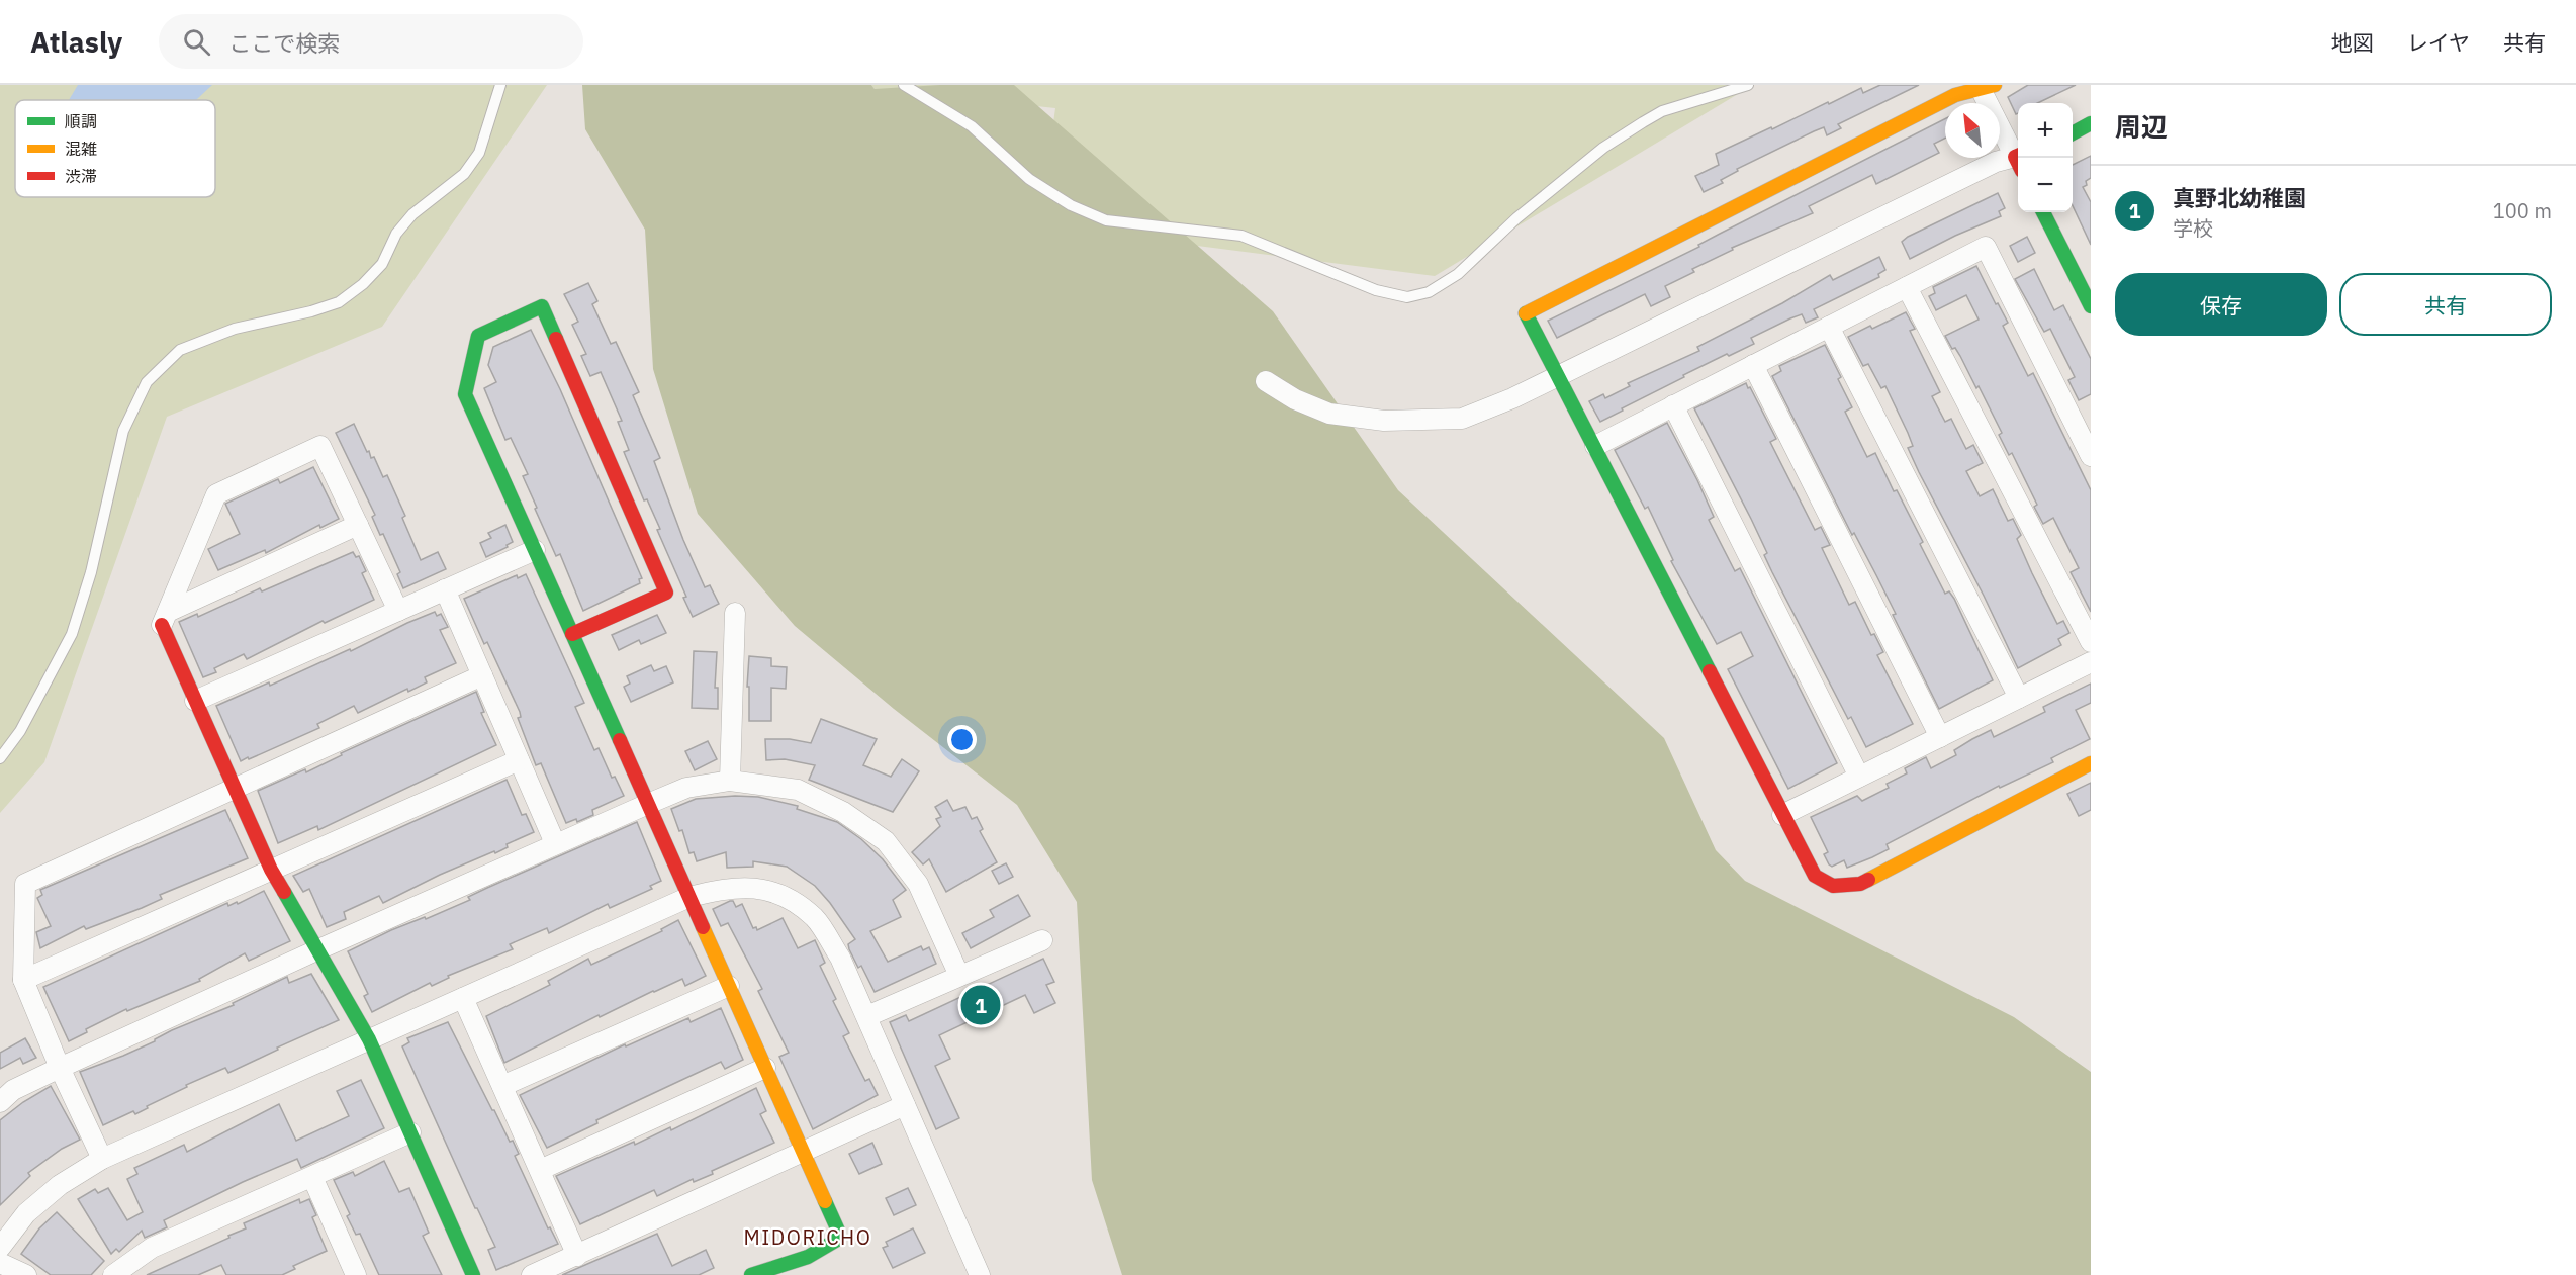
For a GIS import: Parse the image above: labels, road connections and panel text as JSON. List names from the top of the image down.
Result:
{
  "districts": ["MIDORICHO"],
  "legend": ["順調", "混雑", "渋滞"],
  "north": "top left",
  "page": {
    "header": "Atlasly",
    "search": "ここで検索",
    "nav": ["地図", "レイヤ", "共有"],
    "heading": "周辺",
    "map_buttons": ["+", "−"],
    "list": [
      {
        "mark": "1",
        "name": "真野北幼稚園",
        "note": "学校",
        "value": "100 m"
      }
    ],
    "buttons": ["保存", "共有"],
    "pins": "1"
  }
}
